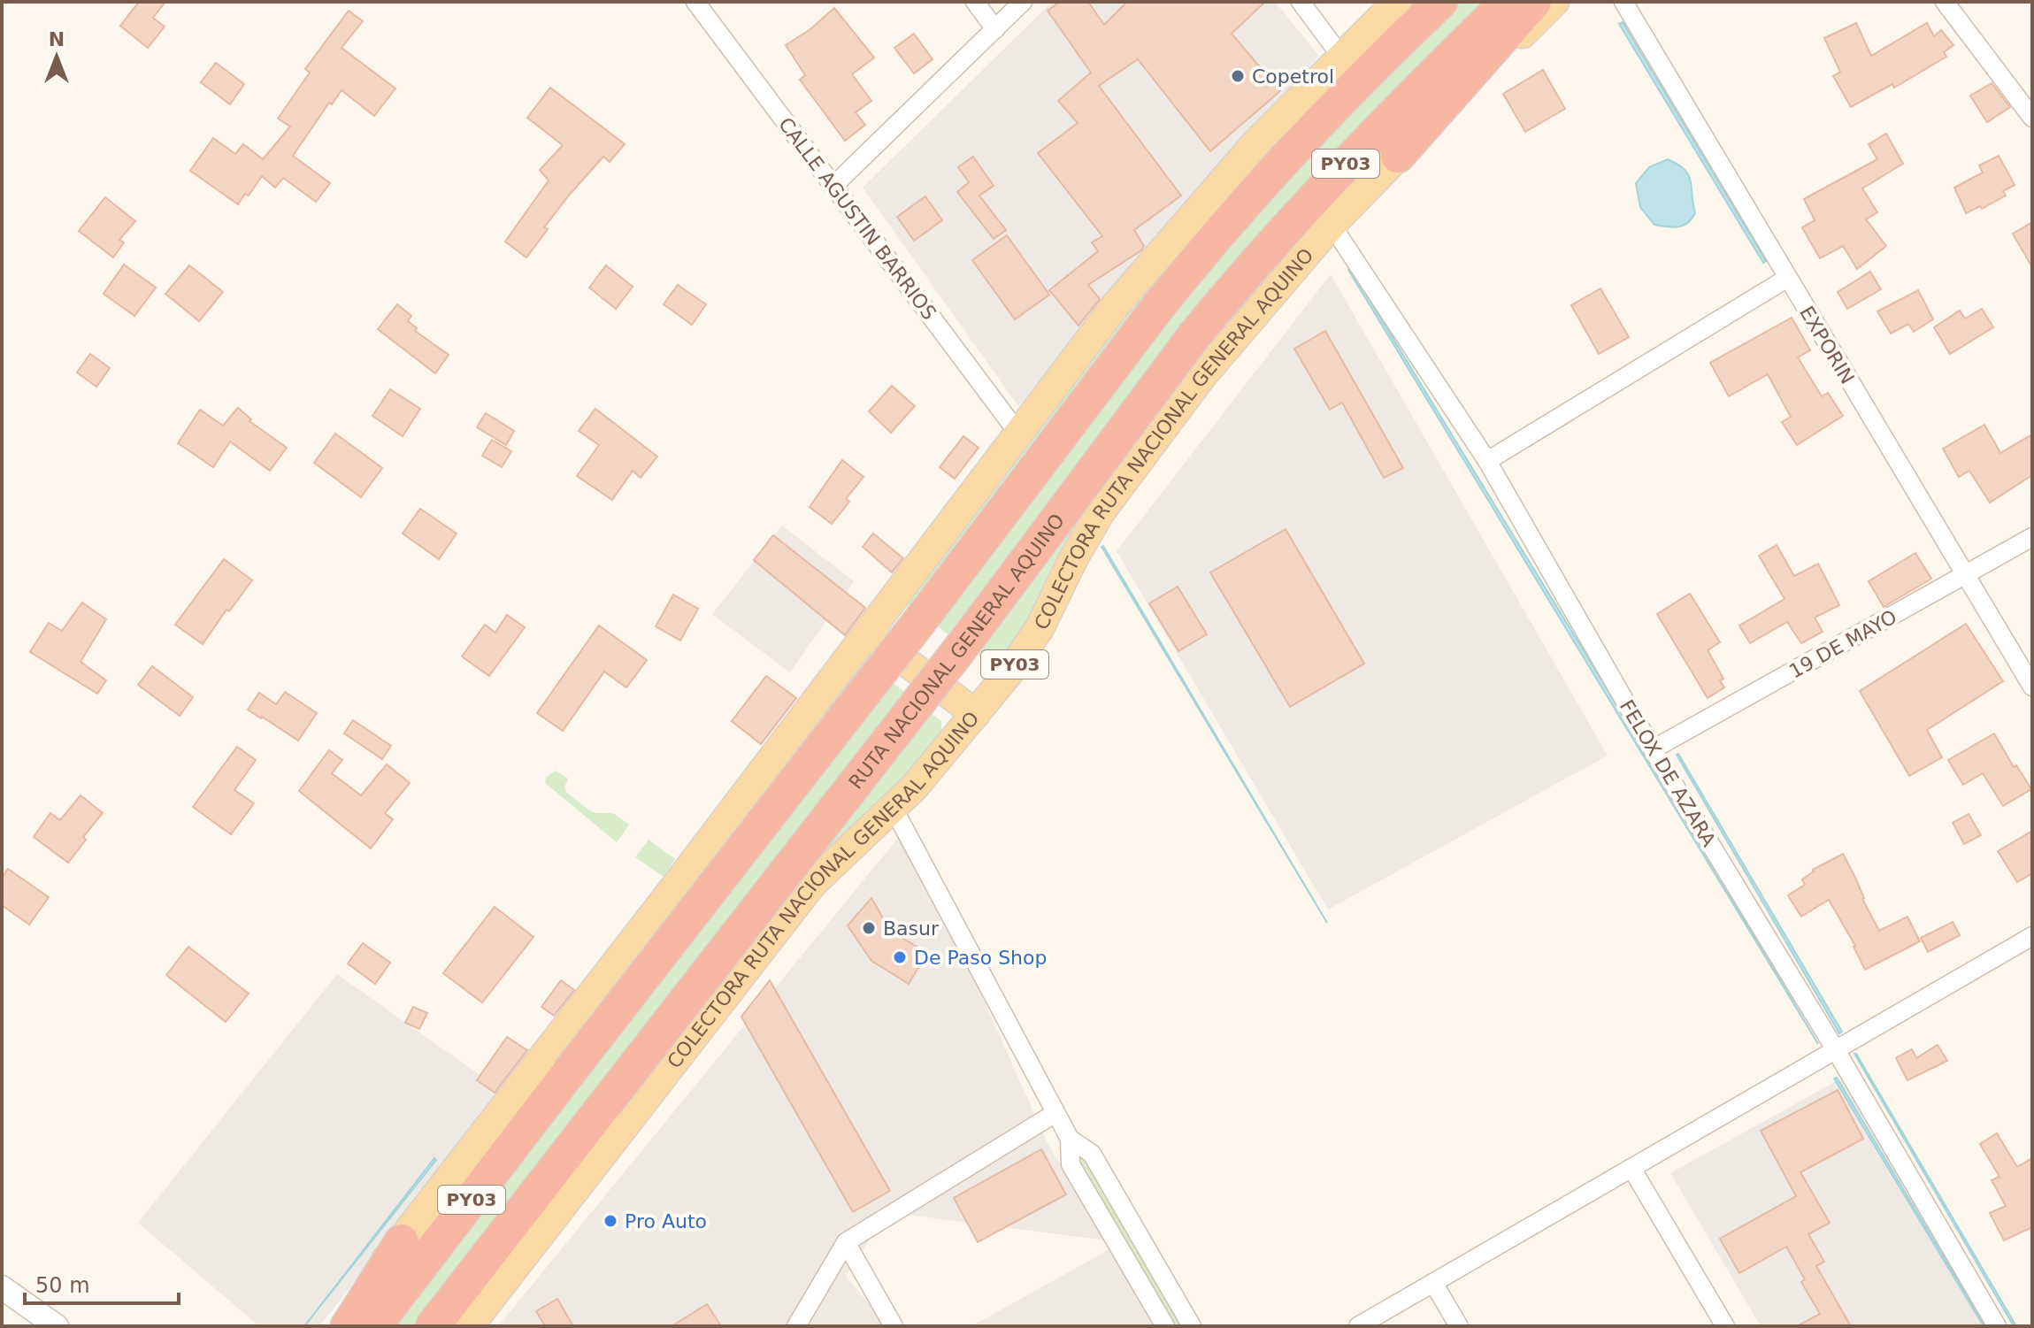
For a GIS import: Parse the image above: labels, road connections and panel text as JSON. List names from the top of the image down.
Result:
{
  "streets": {
    "highway": ["PY03", "RUTA NACIONAL GENERAL AQUINO"],
    "main road": ["COLECTORA RUTA NACIONAL GENERAL AQUINO"],
    "street": [
      "CALLE AGUSTIN BARRIOS",
      "EXPORIN",
      "19 DE MAYO",
      "FELOX DE AZARA"
    ]
  },
  "crossings": [
    ["PY03", "CALLE AGUSTIN BARRIOS"],
    ["EXPORIN", "19 DE MAYO"],
    ["COLECTORA RUTA NACIONAL GENERAL AQUINO", "FELOX DE AZARA"],
    ["19 DE MAYO", "FELOX DE AZARA"]
  ],
  "places": [
    "Copetrol",
    "Basur",
    "De Paso Shop",
    "Pro Auto"
  ],
  "scale_bar": "50 m",
  "north": "top"
}
